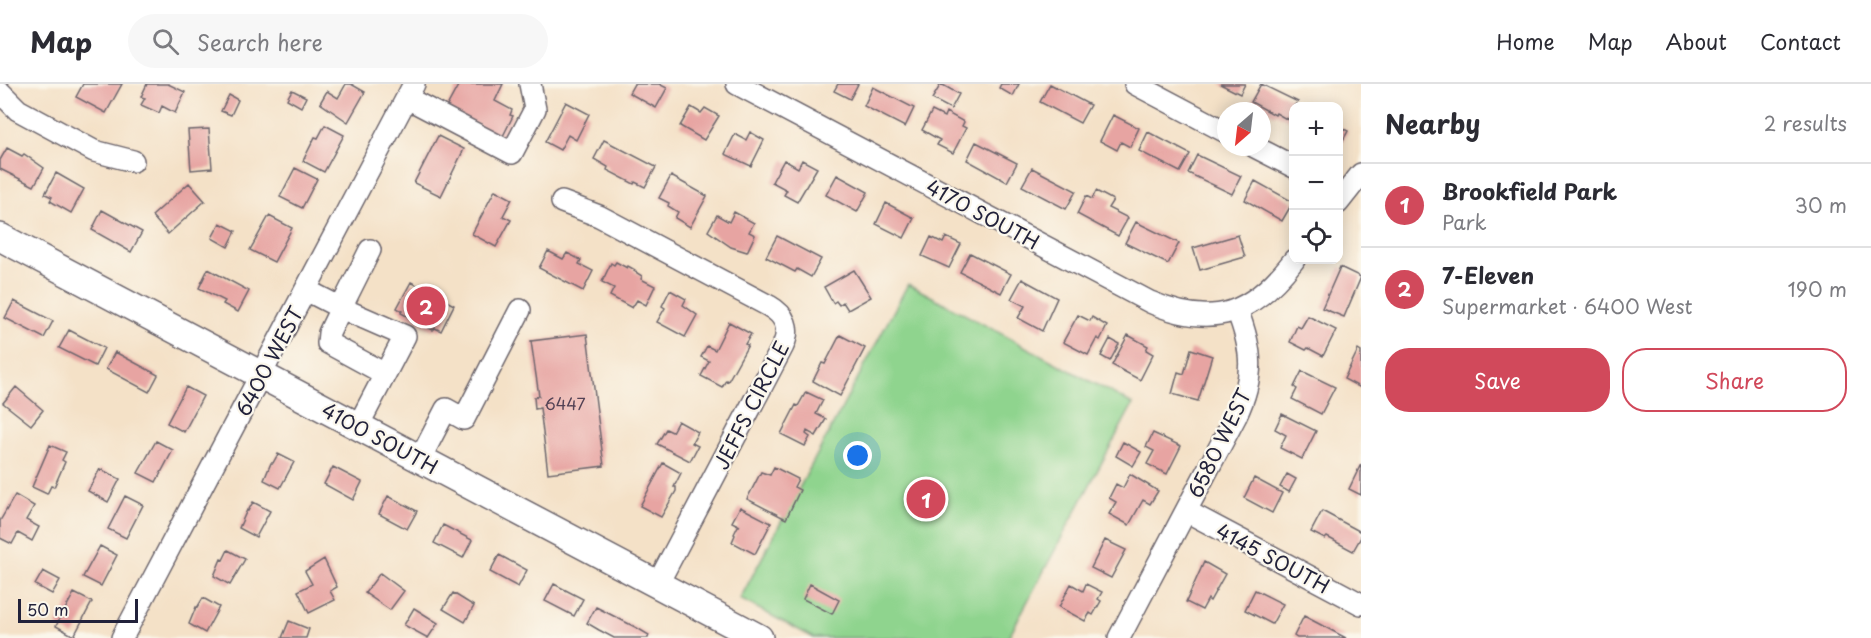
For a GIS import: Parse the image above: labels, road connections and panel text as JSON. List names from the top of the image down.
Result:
{
  "streets": {
    "main road": ["4100 SOUTH"],
    "street": [
      "4170 SOUTH",
      "6400 WEST",
      "JEFFS CIRCLE",
      "6580 WEST",
      "4145 SOUTH"
    ]
  },
  "crossings": [
    ["4170 SOUTH", "6580 WEST"],
    ["6400 WEST", "4100 SOUTH"],
    ["JEFFS CIRCLE", "4100 SOUTH"],
    ["6580 WEST", "4145 SOUTH"]
  ],
  "house_numbers": ["6447"],
  "scale_bar": "50 m",
  "north": "bottom left",
  "page": {
    "header": "Map",
    "search": "Search here",
    "nav": [
      "Home",
      "Map",
      "About",
      "Contact"
    ],
    "heading": ["Nearby", "2 results"],
    "map_buttons": ["+", "−"],
    "list": [
      {
        "mark": "1",
        "name": "Brookfield Park",
        "note": "Park",
        "value": "30 m"
      },
      {
        "mark": "2",
        "name": "7-Eleven",
        "note": "Supermarket · 6400 West",
        "value": "190 m"
      }
    ],
    "pins": ["2", "1"],
    "buttons": ["Save", "Share"],
    "scale": "50 m"
  }
}
